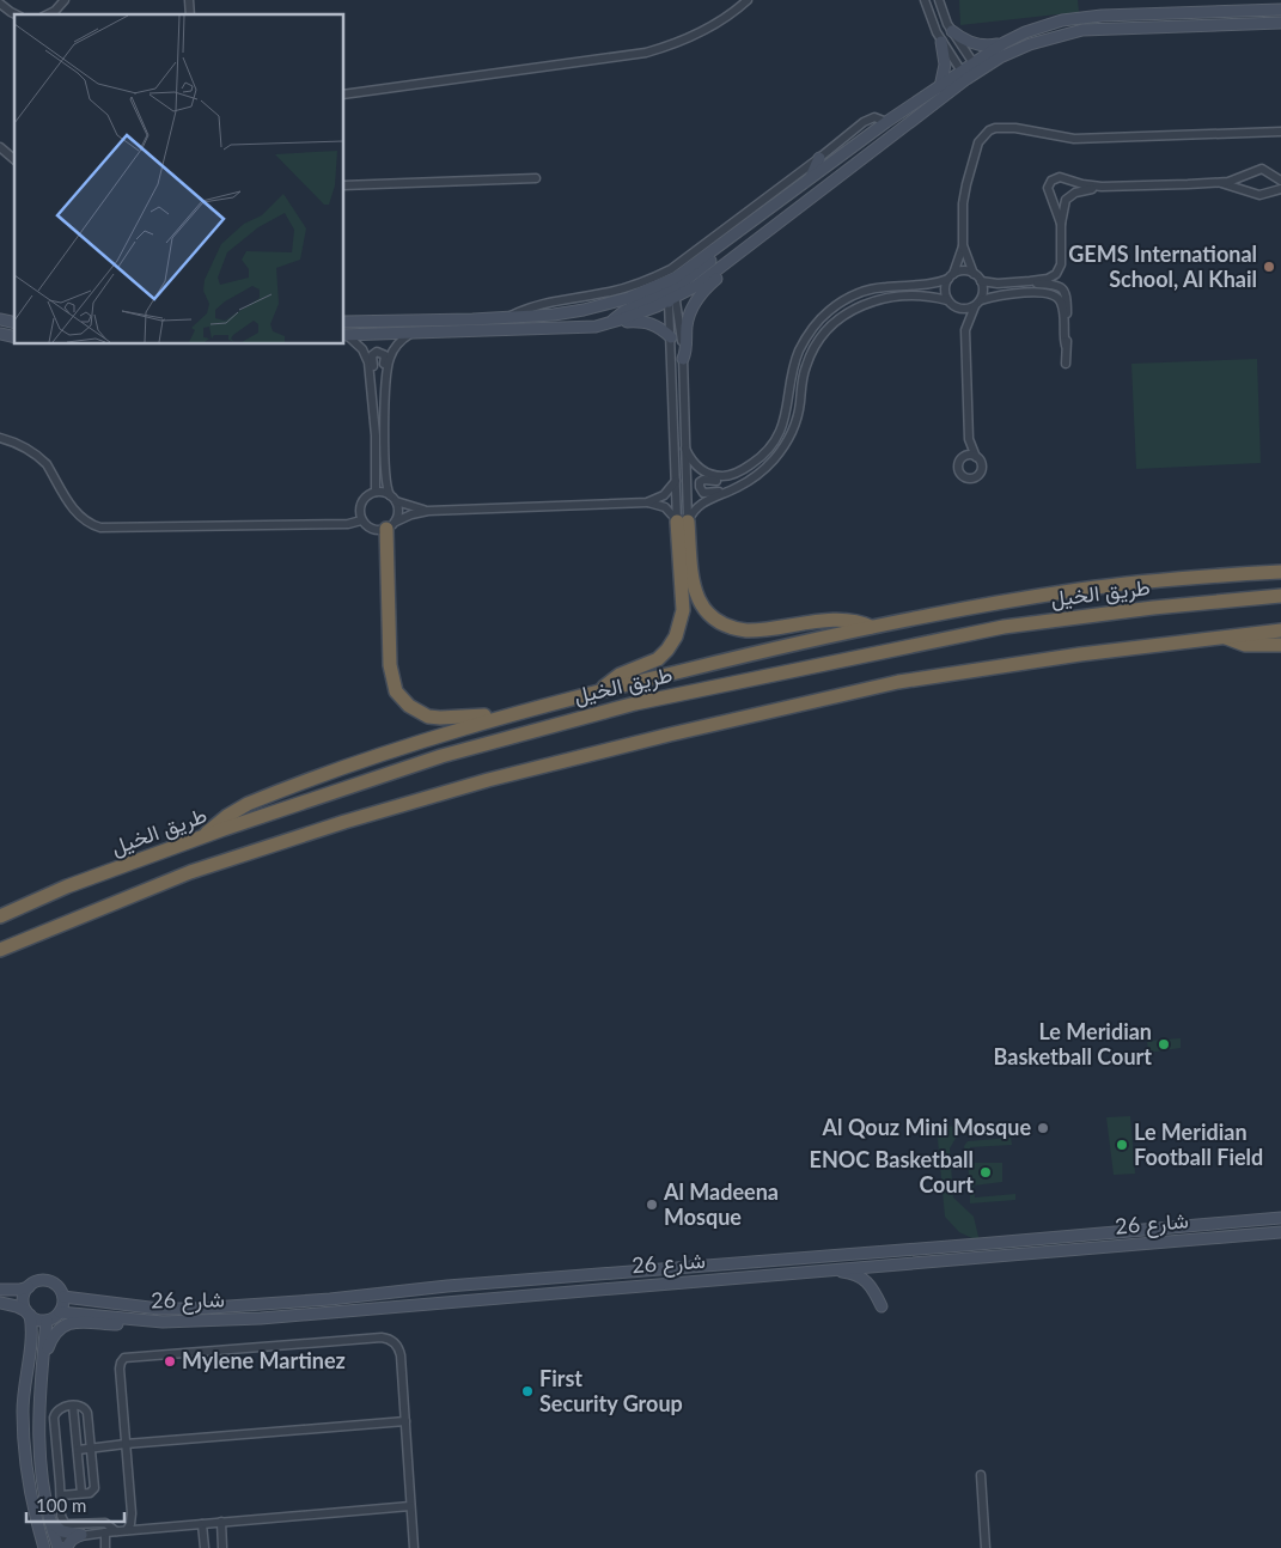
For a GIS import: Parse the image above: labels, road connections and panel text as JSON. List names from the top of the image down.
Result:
{
  "streets": {
    "highway": ["طريق الخيل"],
    "street": ["شارع 26"]
  },
  "places": [
    "GEMS International School, Al Khail",
    "Le Meridian Basketball Court",
    "Al Qouz Mini Mosque",
    "Le Meridian Football Field",
    "ENOC Basketball Court",
    "Al Madeena Mosque",
    "Mylene Martinez",
    "First Security Group"
  ],
  "scale_bar": "100 m"
}
